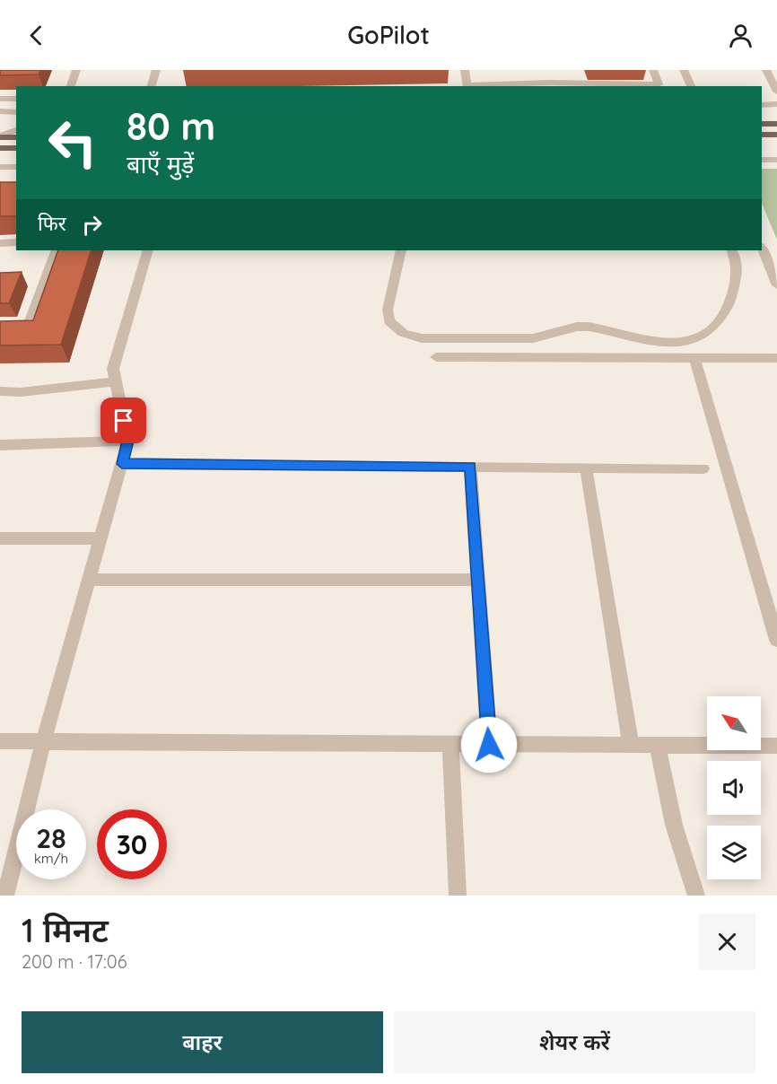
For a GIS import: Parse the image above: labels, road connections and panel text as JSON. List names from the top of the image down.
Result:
{
  "north": "top left",
  "page": {
    "header": "GoPilot",
    "turn": ["80 m", "बाएँ मुड़ें"],
    "then": "फिर",
    "speed": "28 km/h",
    "limit": "30",
    "heading": ["1 मिनट", "200 m · 17:06"],
    "buttons": ["बाहर", "शेयर करें"]
  }
}
